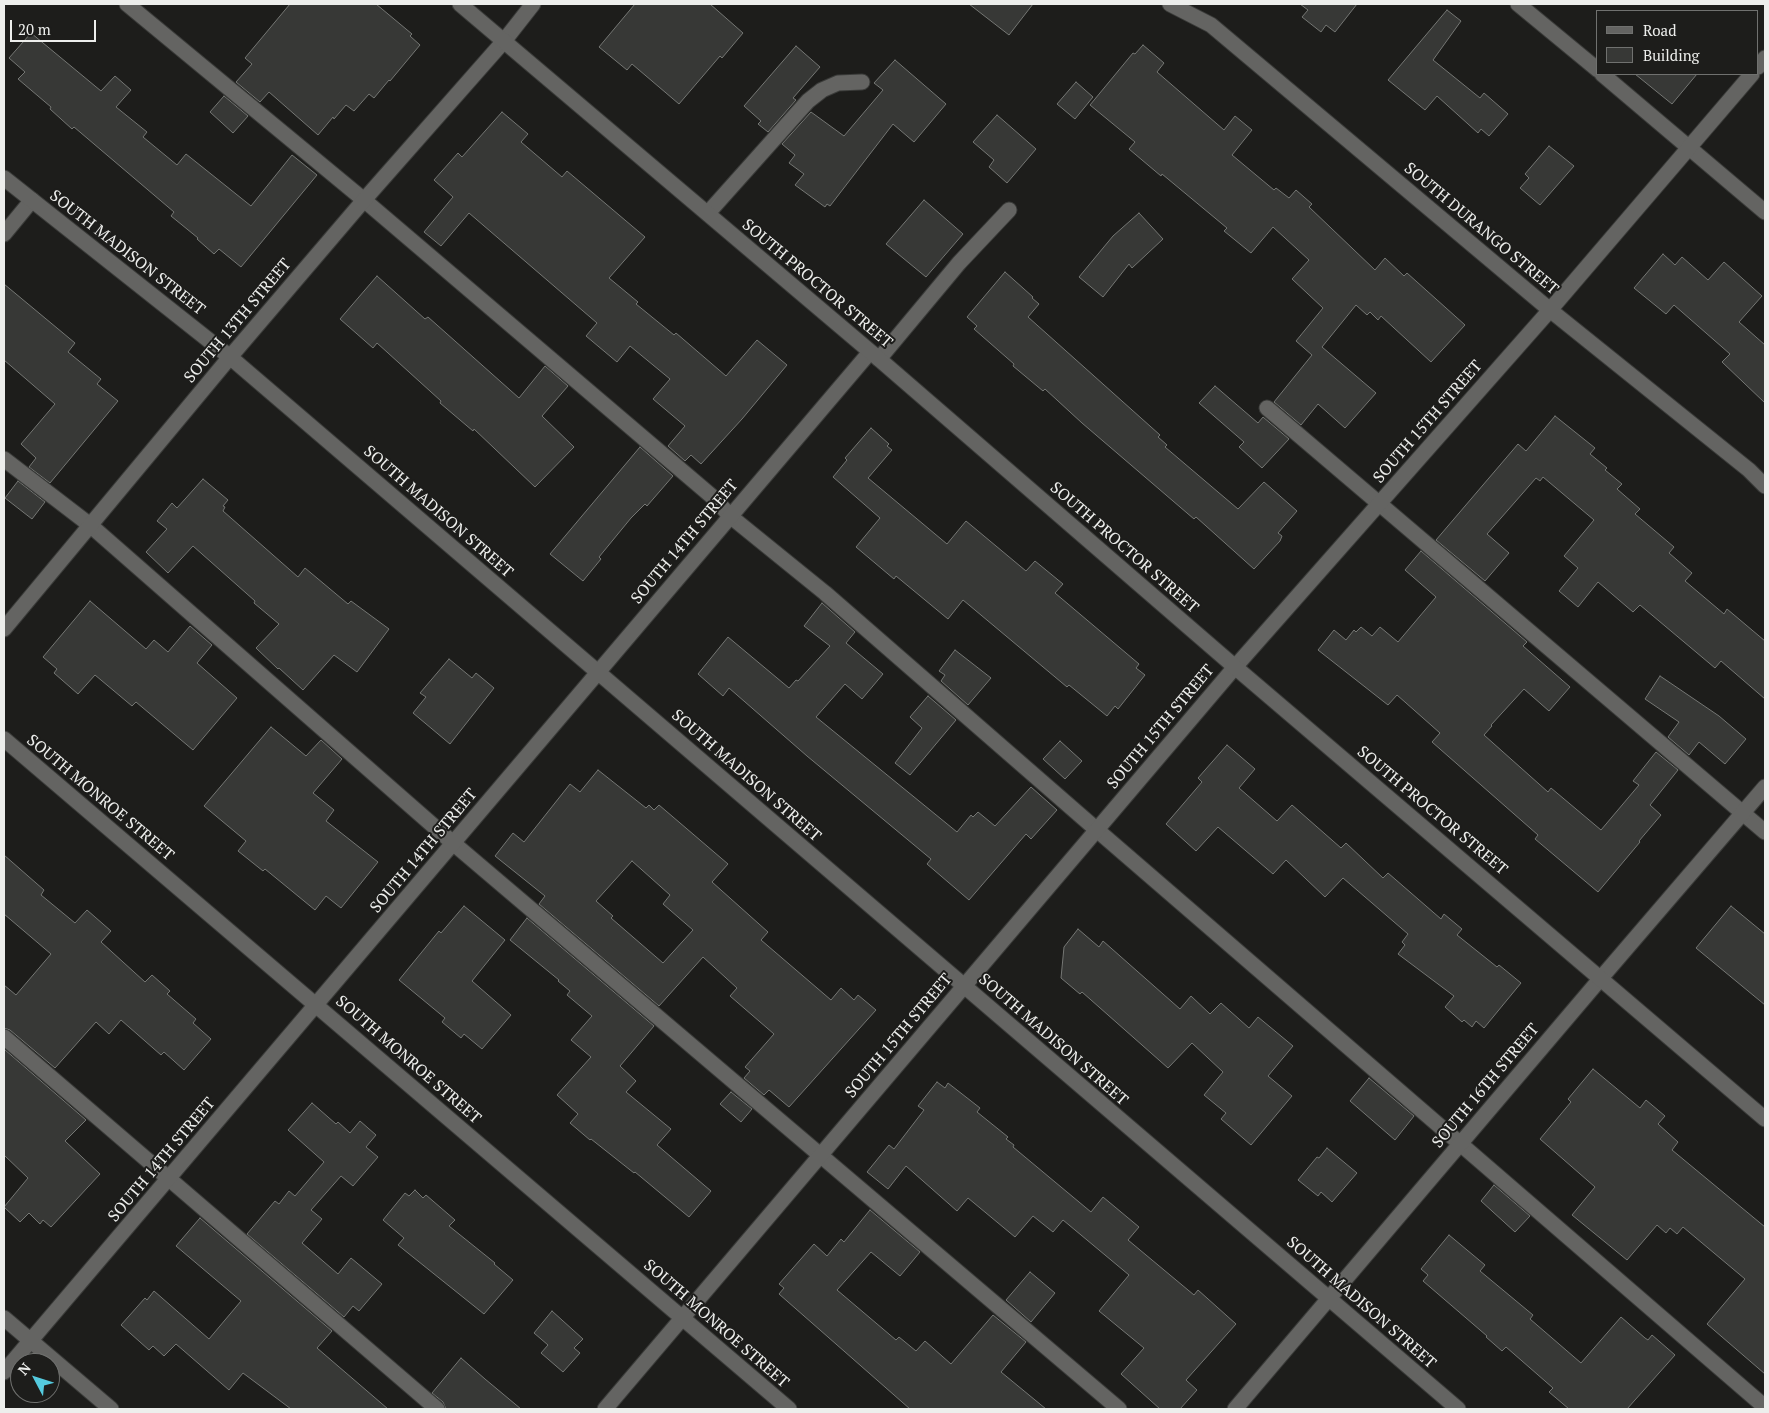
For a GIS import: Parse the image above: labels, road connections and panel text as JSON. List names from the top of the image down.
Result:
{
  "streets": {
    "street": [
      "SOUTH DURANGO STREET",
      "SOUTH MADISON STREET",
      "SOUTH PROCTOR STREET",
      "SOUTH 13TH STREET",
      "SOUTH 15TH STREET",
      "SOUTH 14TH STREET",
      "SOUTH MONROE STREET",
      "SOUTH 16TH STREET"
    ]
  },
  "crossings": [
    ["SOUTH DURANGO STREET", "SOUTH 15TH STREET"],
    ["SOUTH MADISON STREET", "SOUTH 13TH STREET"],
    ["SOUTH MADISON STREET", "SOUTH 15TH STREET"],
    ["SOUTH MADISON STREET", "SOUTH 14TH STREET"],
    ["SOUTH MADISON STREET", "SOUTH 16TH STREET"],
    ["SOUTH PROCTOR STREET", "SOUTH 13TH STREET"],
    ["SOUTH PROCTOR STREET", "SOUTH 15TH STREET"],
    ["SOUTH PROCTOR STREET", "SOUTH 14TH STREET"],
    ["SOUTH PROCTOR STREET", "SOUTH 16TH STREET"],
    ["SOUTH 15TH STREET", "SOUTH MONROE STREET"],
    ["SOUTH 14TH STREET", "SOUTH MONROE STREET"]
  ],
  "legend": ["Road", "Building"],
  "scale_bar": "20 m",
  "north": "top left"
}
